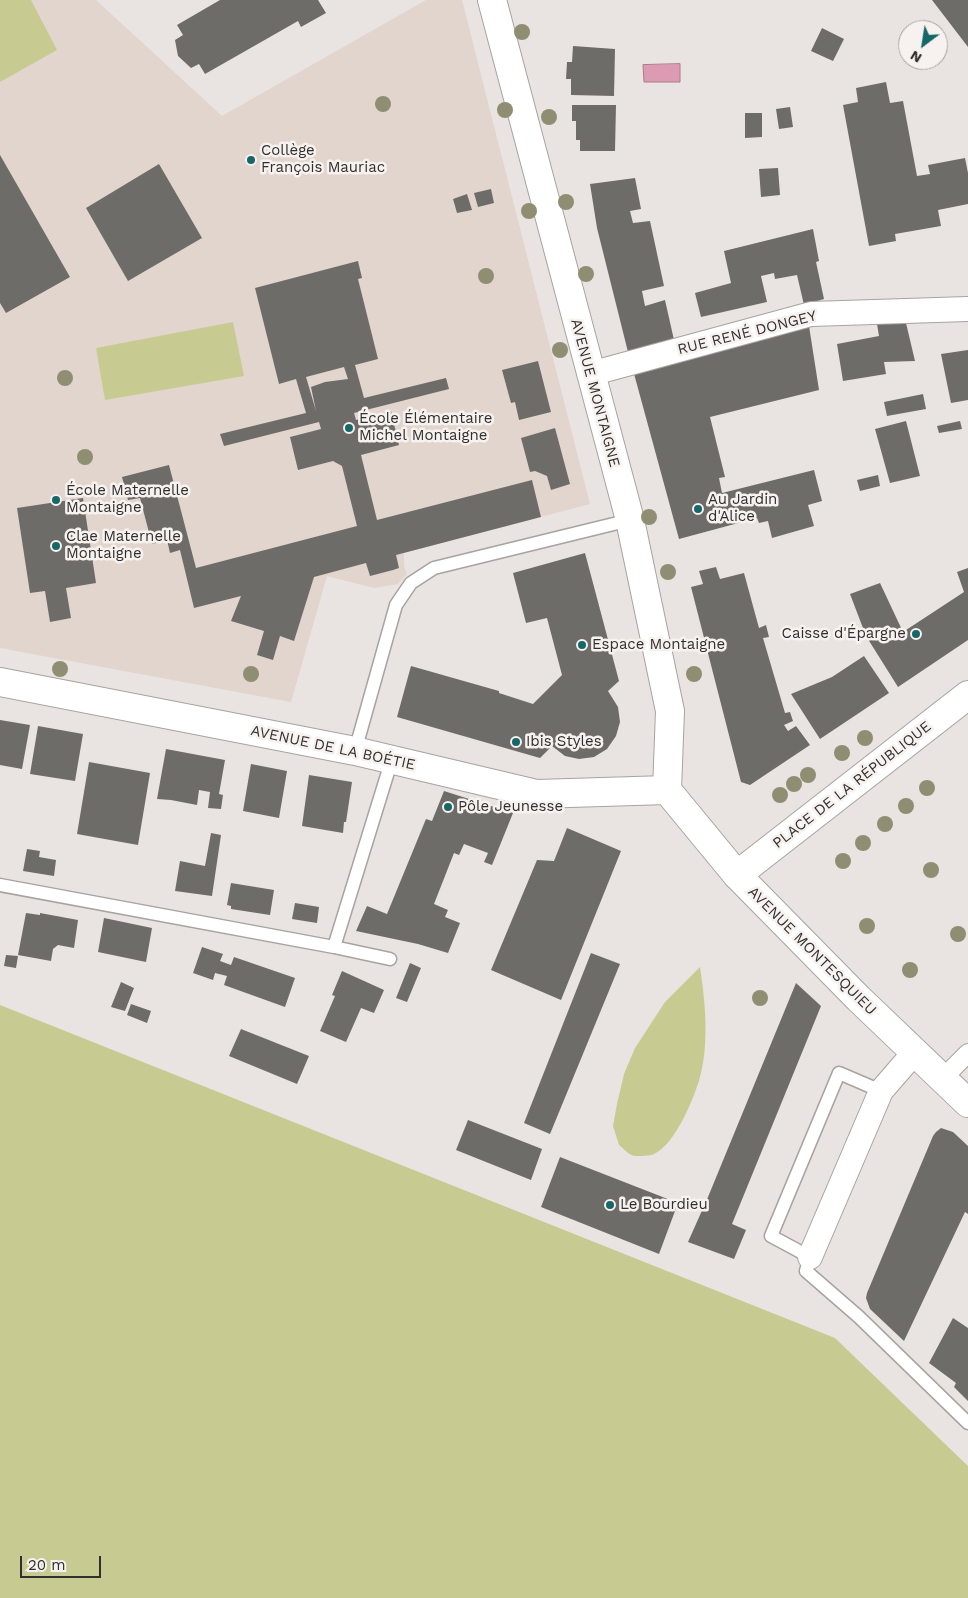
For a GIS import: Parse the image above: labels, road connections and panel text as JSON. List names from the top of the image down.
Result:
{
  "streets": {
    "main road": [
      "AVENUE MONTAIGNE",
      "AVENUE DE LA BOÉTIE",
      "PLACE DE LA RÉPUBLIQUE",
      "AVENUE MONTESQUIEU"
    ],
    "street": ["RUE RENÉ DONGEY"]
  },
  "crossings": [
    ["RUE RENÉ DONGEY", "AVENUE MONTAIGNE"],
    ["AVENUE MONTAIGNE", "AVENUE DE LA BOÉTIE"],
    ["AVENUE MONTAIGNE", "AVENUE MONTESQUIEU"],
    ["AVENUE DE LA BOÉTIE", "AVENUE MONTESQUIEU"],
    ["PLACE DE LA RÉPUBLIQUE", "AVENUE MONTESQUIEU"]
  ],
  "places": [
    "Collège François Mauriac",
    "École Élémentaire Michel Montaigne",
    "École Maternelle Montaigne",
    "Au Jardin d'Alice",
    "Clae Maternelle Montaigne",
    "Caisse d'Épargne",
    "Espace Montaigne",
    "Ibis Styles",
    "Pôle Jeunesse",
    "Le Bourdieu"
  ],
  "scale_bar": "20 m",
  "north": "bottom left"
}
